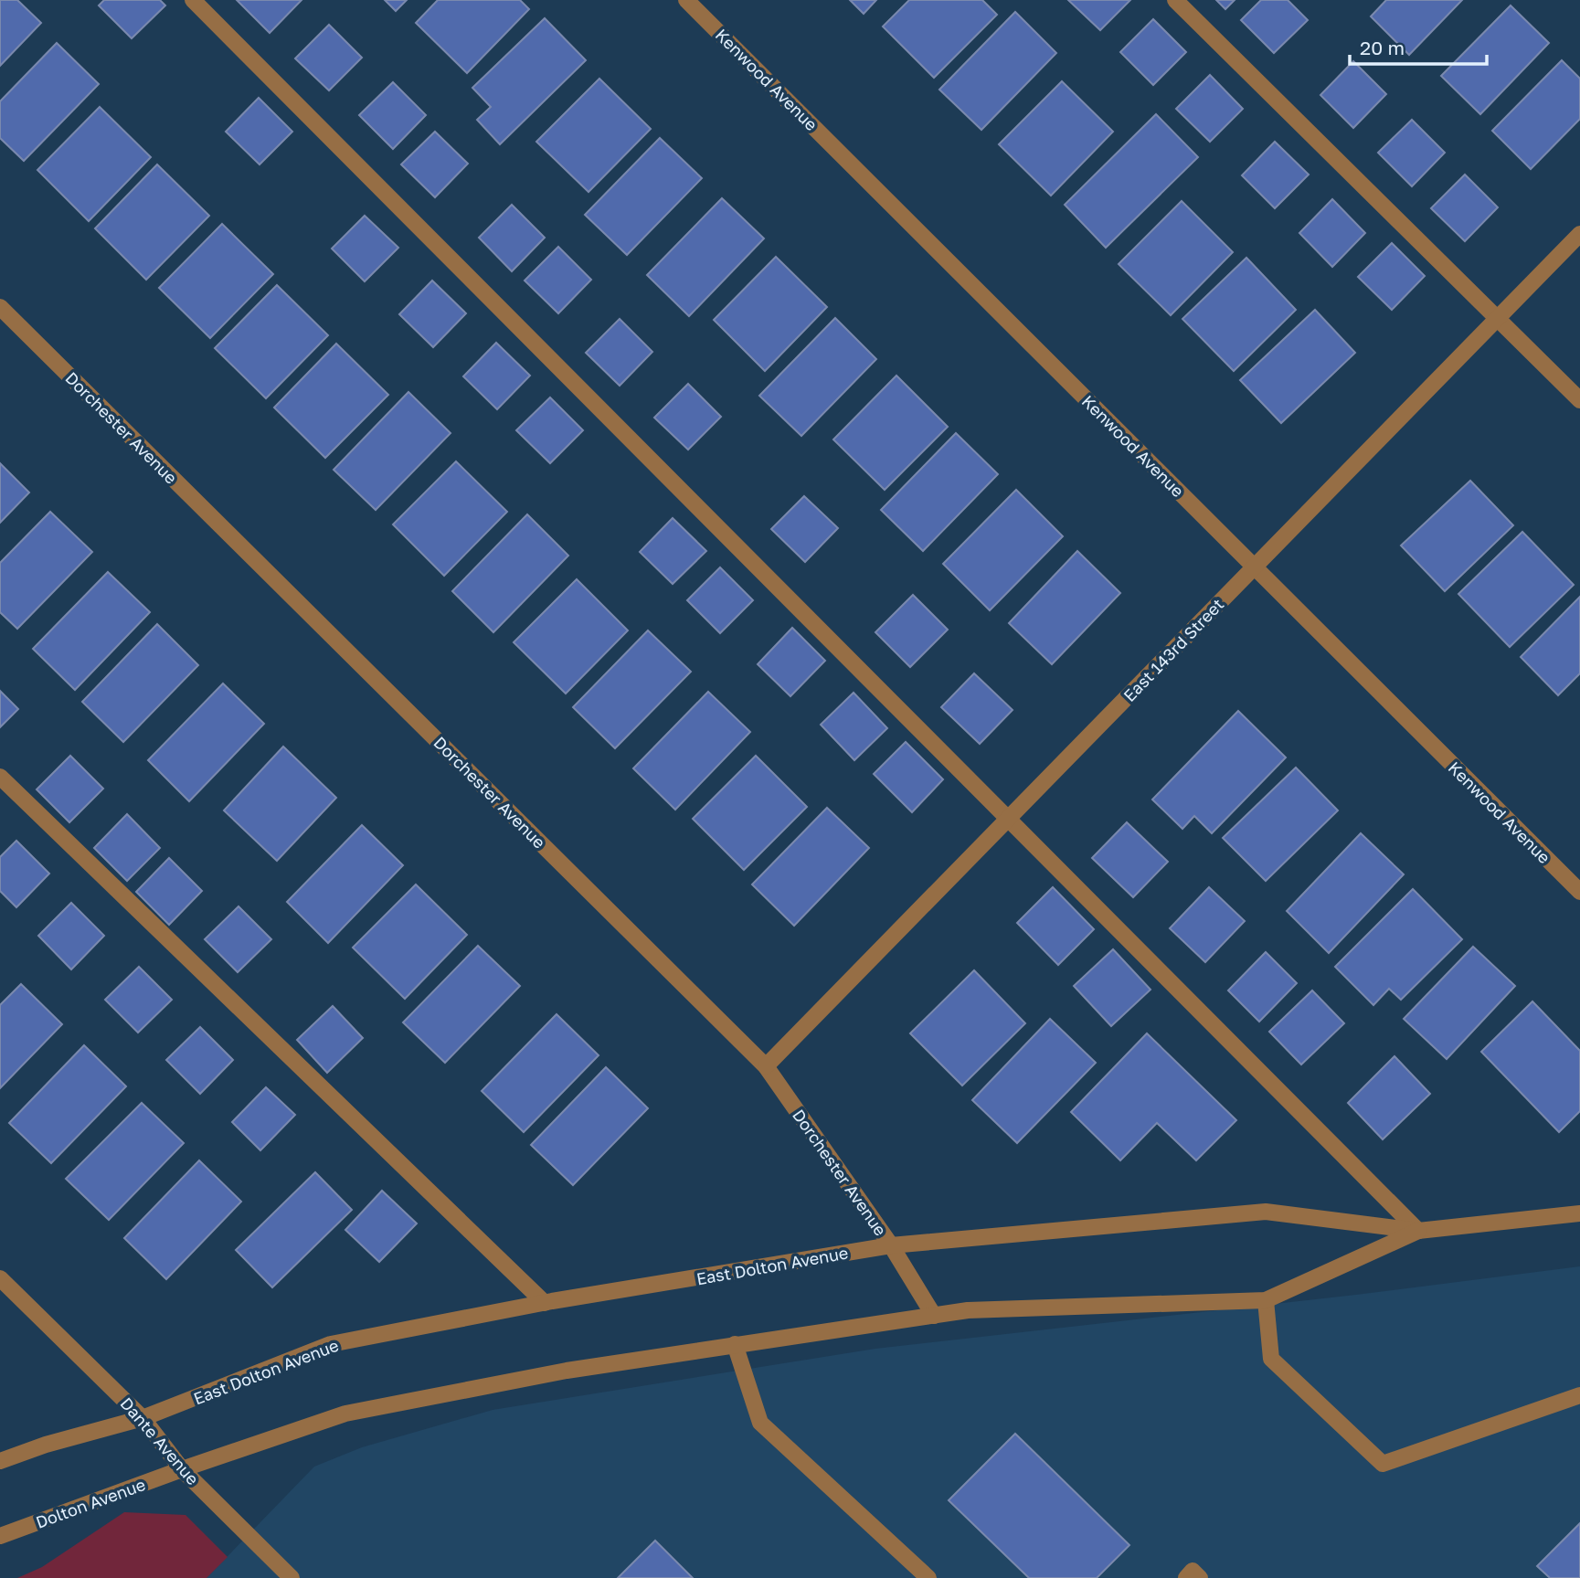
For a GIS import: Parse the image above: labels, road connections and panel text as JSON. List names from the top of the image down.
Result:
{
  "streets": {
    "street": [
      "Kenwood Avenue",
      "Dorchester Avenue",
      "East 143rd Street",
      "East Dolton Avenue",
      "Dante Avenue",
      "Dolton Avenue"
    ]
  },
  "crossings": [
    ["Kenwood Avenue", "East 143rd Street"],
    ["Dorchester Avenue", "East 143rd Street"],
    ["Dorchester Avenue", "East Dolton Avenue"],
    ["East Dolton Avenue", "Dante Avenue"],
    ["East Dolton Avenue", "Dolton Avenue"],
    ["Dante Avenue", "Dolton Avenue"]
  ],
  "scale_bar": "20 m"
}
